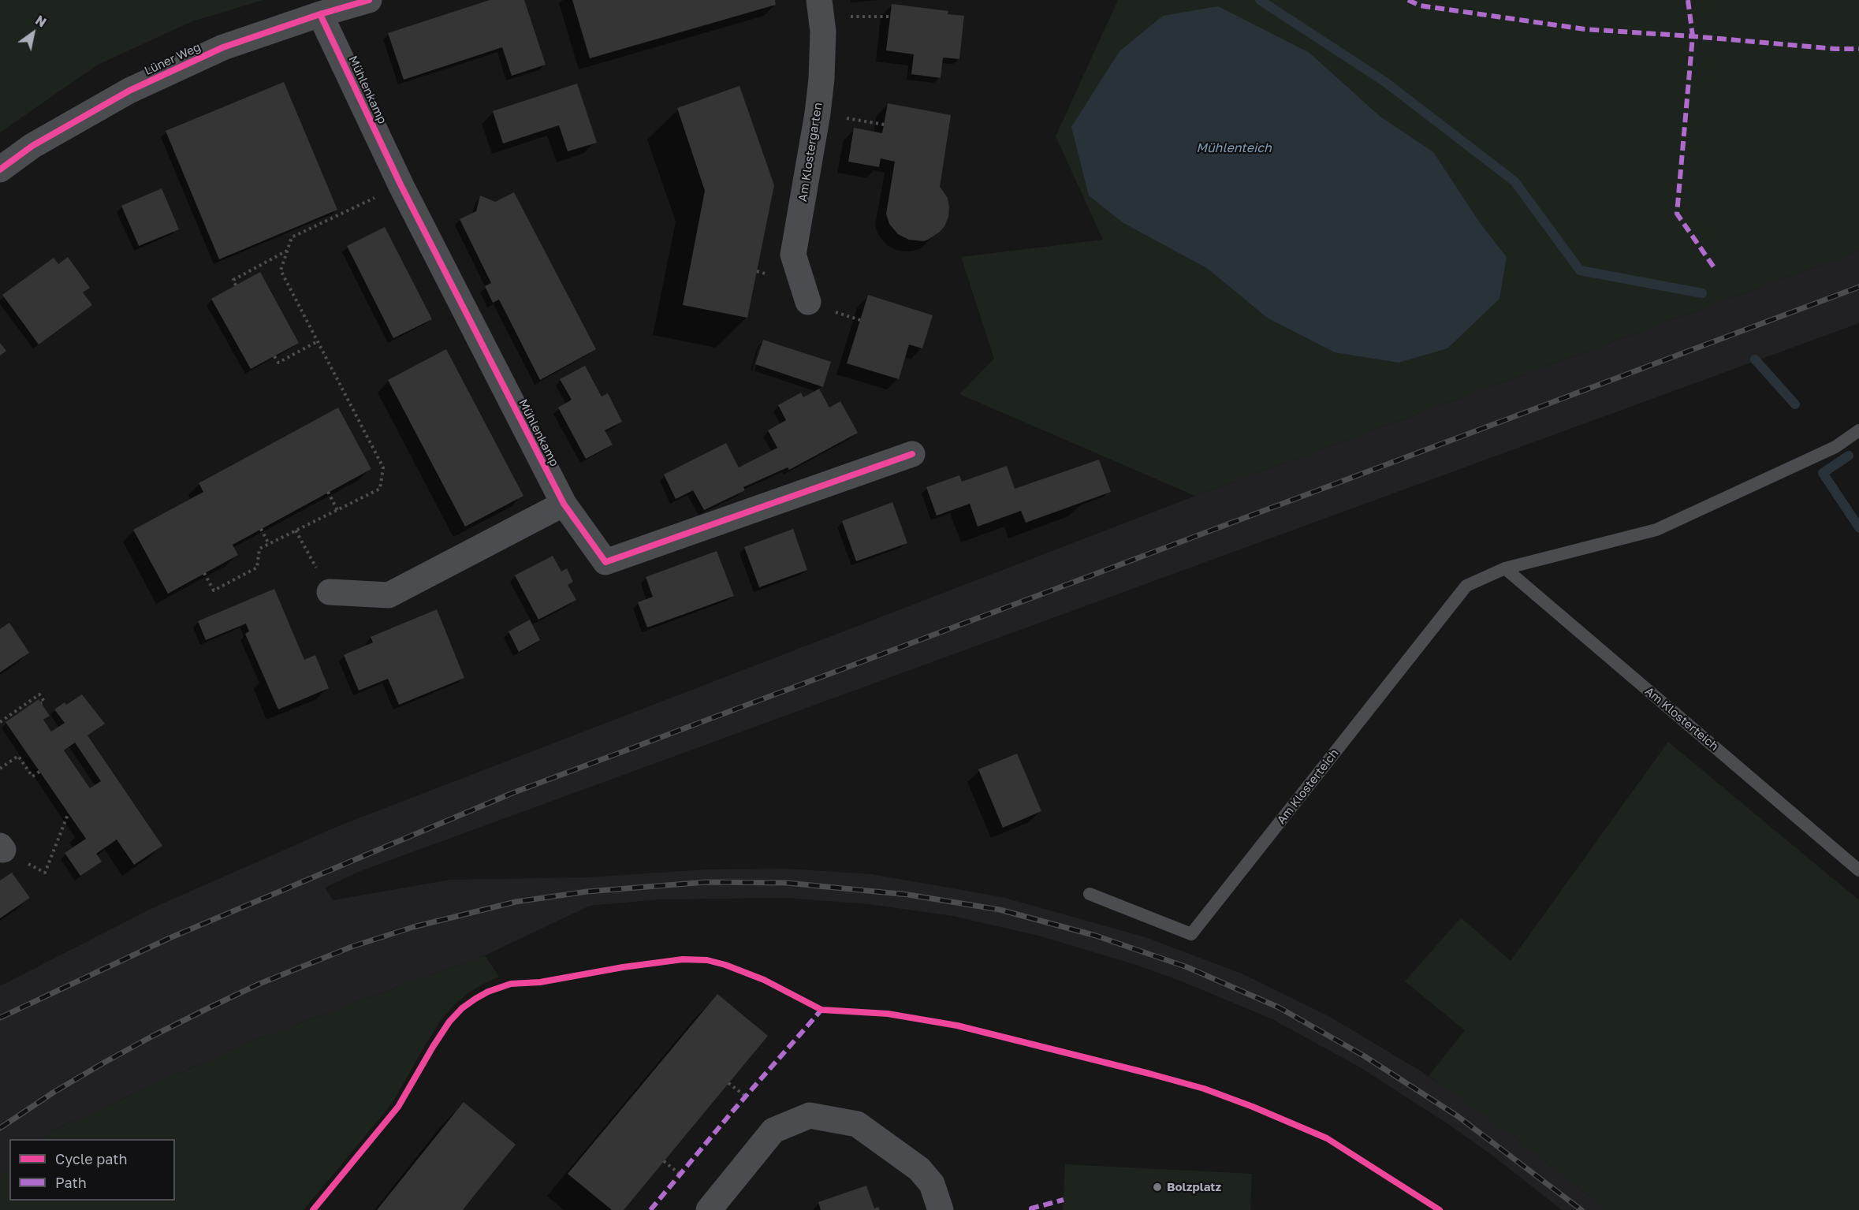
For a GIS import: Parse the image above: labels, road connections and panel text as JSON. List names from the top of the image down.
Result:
{
  "streets": {
    "street": ["Lüner Weg", "Mühlenkamp", "Am Klostergarten"],
    "lane": ["Am Klosterteich"]
  },
  "crossings": [
    ["Lüner Weg", "Mühlenkamp"]
  ],
  "water": ["Mühlenteich"],
  "places": ["Bolzplatz"],
  "legend": ["Cycle path", "Path"],
  "north": "top right"
}
